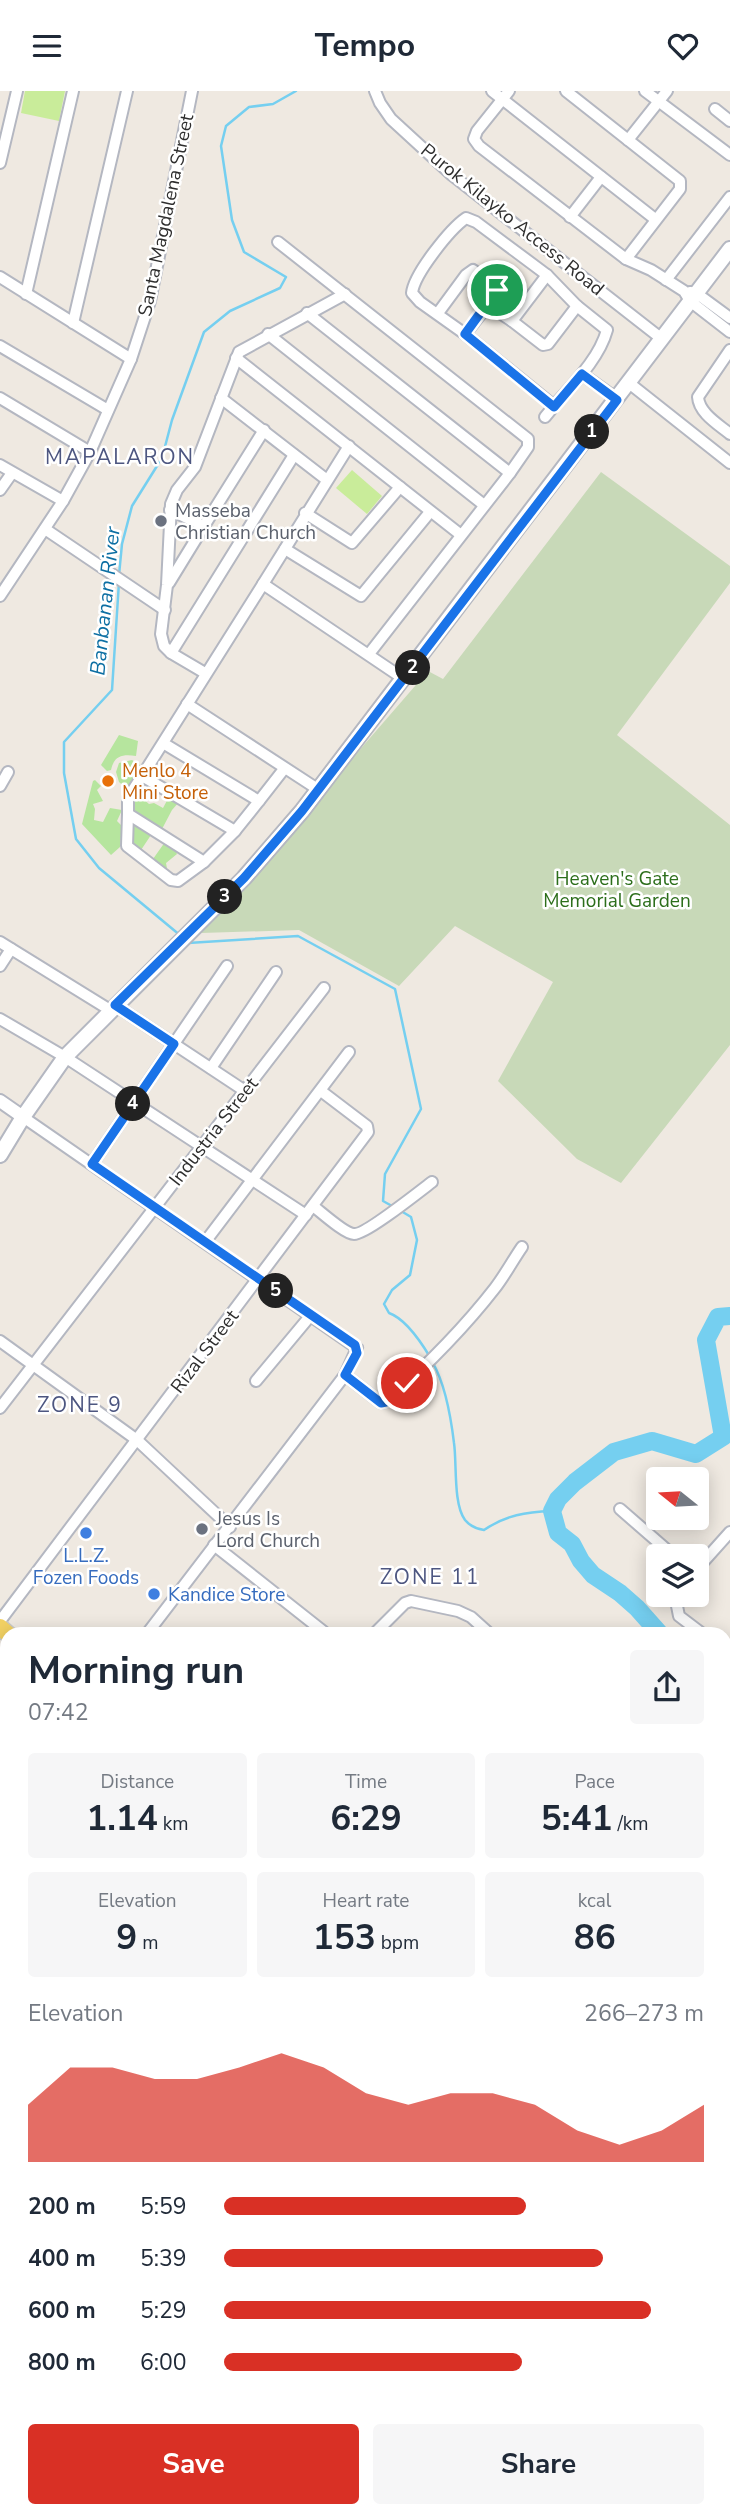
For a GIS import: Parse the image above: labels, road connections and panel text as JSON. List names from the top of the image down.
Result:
{
  "streets": {
    "street": [
      "Santa Magdalena Street",
      "Purok Kilayko Access Road",
      "Industria Street",
      "Rizal Street"
    ]
  },
  "districts": ["MAPALARON", "ZONE 9", "ZONE 11"],
  "water": ["Banbanan River"],
  "parks": ["Heaven's Gate Memorial Garden"],
  "places": [
    "Masseba Christian Church",
    "Menlo 4 Mini Store",
    "Jesus Is Lord Church",
    "L.L.Z. Fozen Foods",
    "Kandice Store"
  ],
  "north": "left",
  "page": {
    "header": "Tempo",
    "pins": [
      "1",
      "2",
      "3",
      "4",
      "5"
    ],
    "heading": ["Morning run", "07:42"],
    "stats": [
      ["Distance", "1.14 km"],
      ["Time", "6:29"],
      ["Pace", "5:41 /km"],
      ["Elevation", "9 m"],
      ["Heart rate", "153 bpm"],
      ["kcal", "86"]
    ],
    "chart": ["Elevation", "266–273 m"],
    "list": [
      {
        "name": "200 m",
        "note": "5:59"
      },
      {
        "name": "400 m",
        "note": "5:39"
      },
      {
        "name": "600 m",
        "note": "5:29"
      },
      {
        "name": "800 m",
        "note": "6:00"
      }
    ],
    "buttons": ["Save", "Share"]
  }
}
